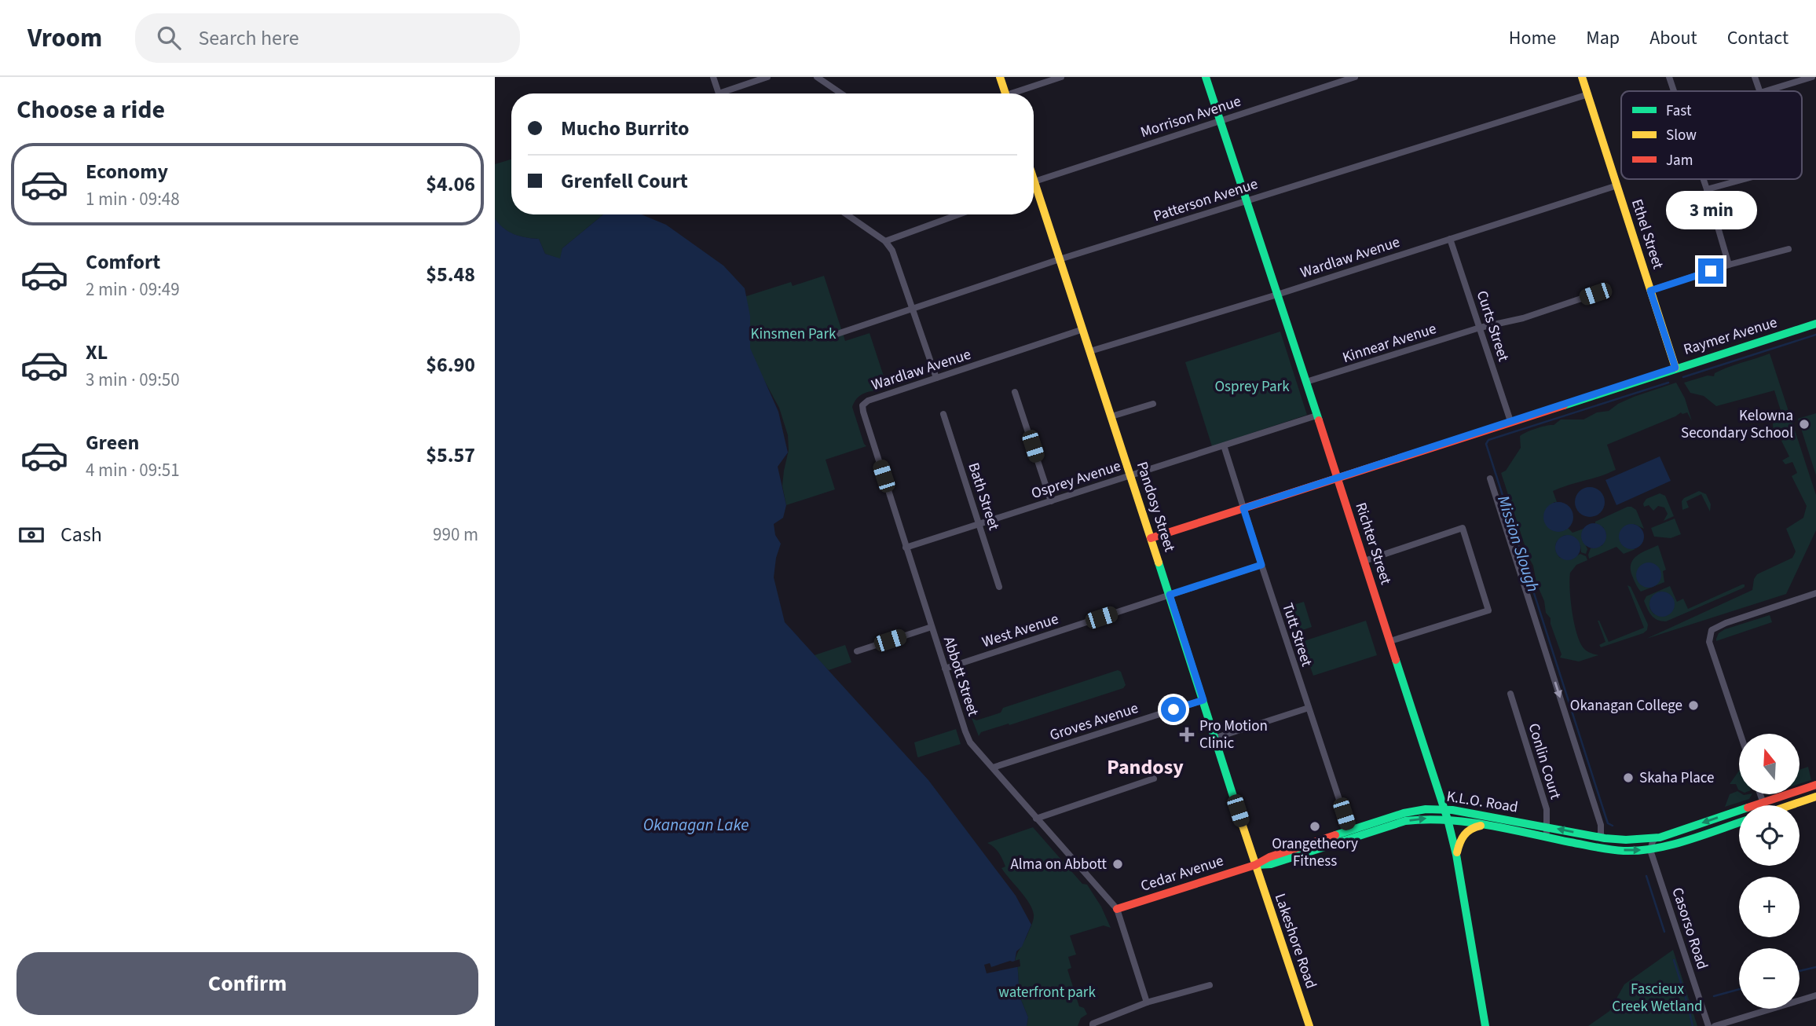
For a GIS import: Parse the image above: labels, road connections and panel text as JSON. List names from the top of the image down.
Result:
{
  "streets": {
    "street": [
      "Morrison Avenue",
      "Patterson Avenue",
      "Ethel Street",
      "Wardlaw Avenue",
      "Curts Street",
      "Raymer Avenue",
      "Kinnear Avenue",
      "Osprey Avenue",
      "Bath Street",
      "Pandosy Street",
      "Richter Street",
      "West Avenue",
      "Tutt Street",
      "Abbott Street",
      "Groves Avenue",
      "Conlin Court",
      "K.L.O. Road",
      "Cedar Avenue",
      "Casorso Road",
      "Lakeshore Road"
    ]
  },
  "crossings": [
    ["Morrison Avenue", "Pandosy Street"],
    ["Morrison Avenue", "Richter Street"],
    ["Patterson Avenue", "Ethel Street"],
    ["Patterson Avenue", "Pandosy Street"],
    ["Patterson Avenue", "Richter Street"],
    ["Ethel Street", "Wardlaw Avenue"],
    ["Ethel Street", "Raymer Avenue"],
    ["Wardlaw Avenue", "Curts Street"],
    ["Wardlaw Avenue", "Pandosy Street"],
    ["Wardlaw Avenue", "Richter Street"],
    ["Wardlaw Avenue", "Abbott Street"],
    ["Curts Street", "Raymer Avenue"],
    ["Curts Street", "Kinnear Avenue"],
    ["Raymer Avenue", "Pandosy Street"],
    ["Raymer Avenue", "Richter Street"],
    ["Raymer Avenue", "Tutt Street"],
    ["Kinnear Avenue", "Richter Street"],
    ["Osprey Avenue", "Bath Street"],
    ["Osprey Avenue", "Pandosy Street"],
    ["Osprey Avenue", "Richter Street"],
    ["Osprey Avenue", "Tutt Street"],
    ["Osprey Avenue", "Abbott Street"],
    ["Pandosy Street", "West Avenue"],
    ["Pandosy Street", "Groves Avenue"],
    ["Pandosy Street", "K.L.O. Road"],
    ["Pandosy Street", "Cedar Avenue"],
    ["Pandosy Street", "Lakeshore Road"],
    ["Richter Street", "K.L.O. Road"],
    ["West Avenue", "Tutt Street"],
    ["West Avenue", "Abbott Street"],
    ["Tutt Street", "K.L.O. Road"],
    ["Abbott Street", "Groves Avenue"],
    ["Abbott Street", "Cedar Avenue"],
    ["Conlin Court", "K.L.O. Road"],
    ["K.L.O. Road", "Cedar Avenue"],
    ["K.L.O. Road", "Casorso Road"],
    ["K.L.O. Road", "Lakeshore Road"],
    ["Cedar Avenue", "Lakeshore Road"]
  ],
  "districts": ["Pandosy"],
  "water": ["Mission Slough", "Okanagan Lake"],
  "parks": [
    "Kinsmen Park",
    "Osprey Park",
    "Fascieux Creek Wetland",
    "waterfront park"
  ],
  "places": {
    "other": [
      "Kelowna Secondary School",
      "Okanagan College",
      "Skaha Place",
      "Orangetheory Fitness",
      "Alma on Abbott"
    ],
    "health": ["Pro Motion Clinic"]
  },
  "legend": ["Fast", "Slow", "Jam"],
  "north": "top",
  "page": {
    "header": "Vroom",
    "search": "Search here",
    "nav": [
      "Home",
      "Map",
      "About",
      "Contact"
    ],
    "heading": "Choose a ride",
    "banner": ["Mucho Burrito", "Grenfell Court"],
    "list": [
      {
        "name": "Economy",
        "note": "1 min · 09:48",
        "value": "$4.06"
      },
      {
        "name": "Comfort",
        "note": "2 min · 09:49",
        "value": "$5.48"
      },
      {
        "name": "XL",
        "note": "3 min · 09:50",
        "value": "$6.90"
      },
      {
        "name": "Green",
        "note": "4 min · 09:51",
        "value": "$5.57"
      }
    ],
    "bubble": "3 min",
    "pay": ["Cash", "990 m"],
    "map_buttons": ["+", "−"],
    "buttons": "Confirm"
  }
}
